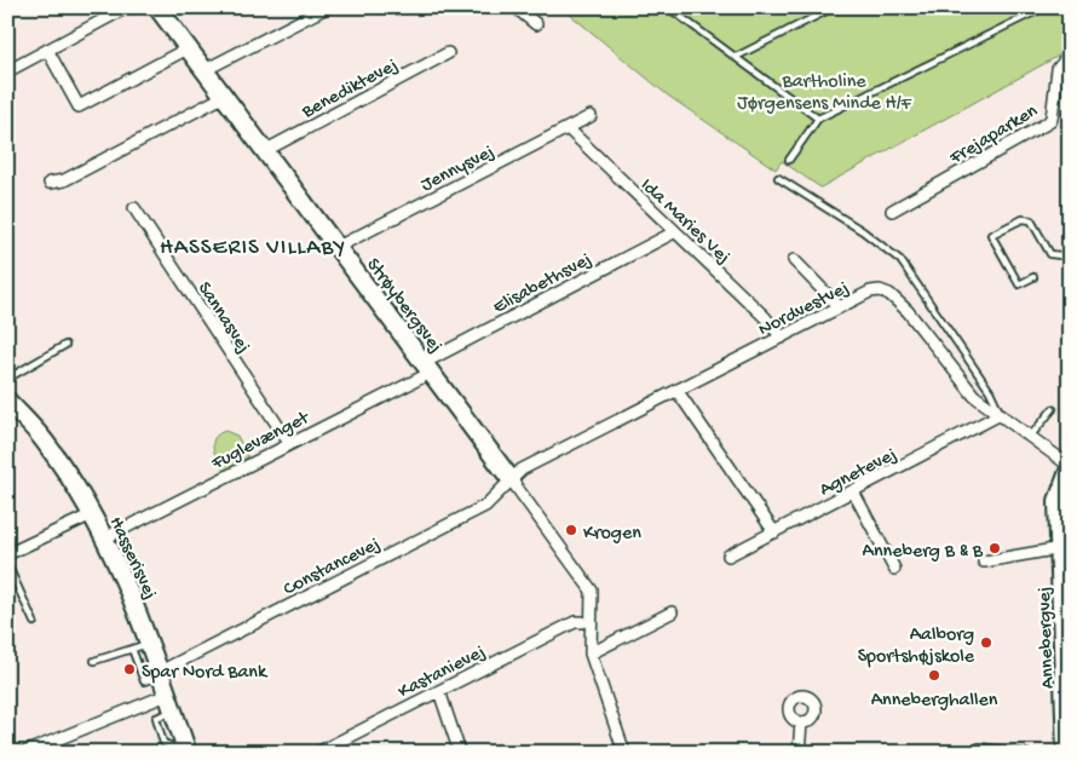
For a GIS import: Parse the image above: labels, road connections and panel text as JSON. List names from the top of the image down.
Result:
{
  "streets": {
    "street": [
      "Benediktevej",
      "Frejaparken",
      "Jennysvej",
      "Ida Maries Vej",
      "Elisabethsvej",
      "Strøybergsvej",
      "Nordvestvej",
      "Sannasvej",
      "Fuglevænget",
      "Agnetevej",
      "Hasserisvej",
      "Constancevej",
      "Annebergvej",
      "Kastanievej"
    ]
  },
  "crossings": [
    ["Benediktevej", "Strøybergsvej"],
    ["Jennysvej", "Ida Maries Vej"],
    ["Jennysvej", "Strøybergsvej"],
    ["Ida Maries Vej", "Elisabethsvej"],
    ["Ida Maries Vej", "Nordvestvej"],
    ["Elisabethsvej", "Strøybergsvej"],
    ["Elisabethsvej", "Fuglevænget"],
    ["Strøybergsvej", "Nordvestvej"],
    ["Strøybergsvej", "Fuglevænget"],
    ["Strøybergsvej", "Constancevej"],
    ["Nordvestvej", "Agnetevej"],
    ["Nordvestvej", "Constancevej"],
    ["Nordvestvej", "Annebergvej"],
    ["Sannasvej", "Fuglevænget"],
    ["Fuglevænget", "Hasserisvej"],
    ["Hasserisvej", "Constancevej"]
  ],
  "districts": ["HASSERIS VILLABY"],
  "parks": ["Bartholine Jørgensens Minde H/F"],
  "places": [
    "Krogen",
    "Anneberg B & B",
    "Aalborg Sportshøjskole",
    "Spar Nord Bank",
    "Anneberghallen"
  ]
}
